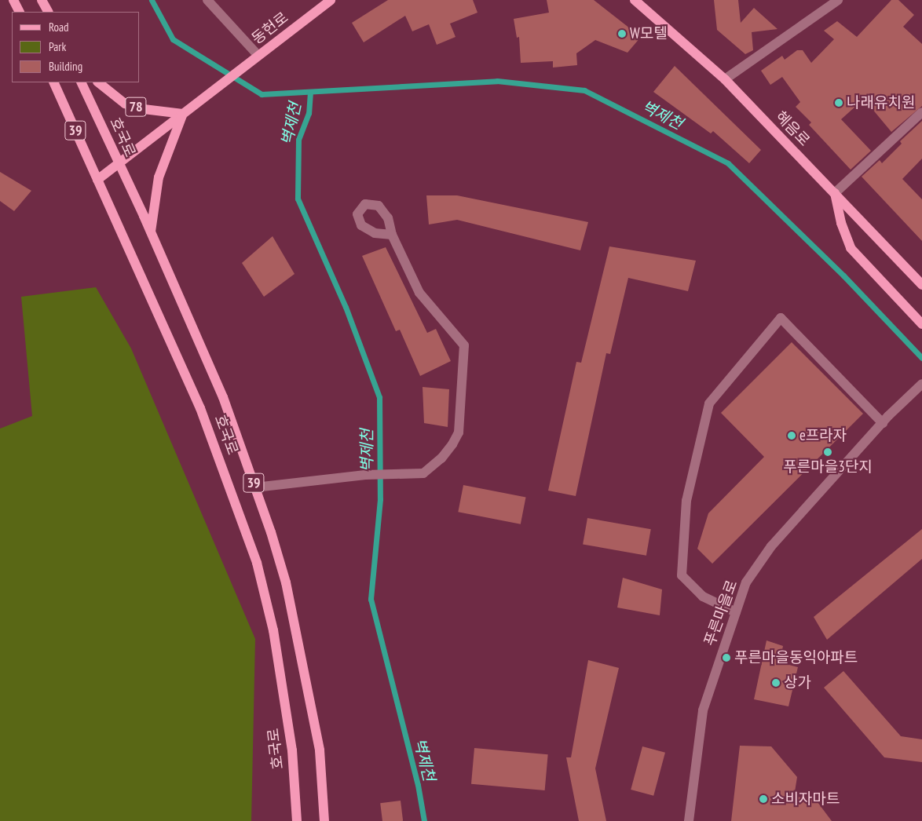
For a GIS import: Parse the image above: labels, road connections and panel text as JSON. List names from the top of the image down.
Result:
{
  "streets": {
    "main road": [
      "동헌로",
      "78",
      "혜음로",
      "39",
      "호국로"
    ],
    "street": ["푸른마을로"]
  },
  "crossings": [
    ["동헌로", "78"],
    ["78", "호국로"]
  ],
  "water": ["벽제천"],
  "places": [
    "W모텔",
    "나래유치원",
    "e프라자",
    "푸른마을3단지",
    "푸른마을동익아파트",
    "상가",
    "소비자마트"
  ],
  "legend": ["Road", "Park", "Building"]
}
